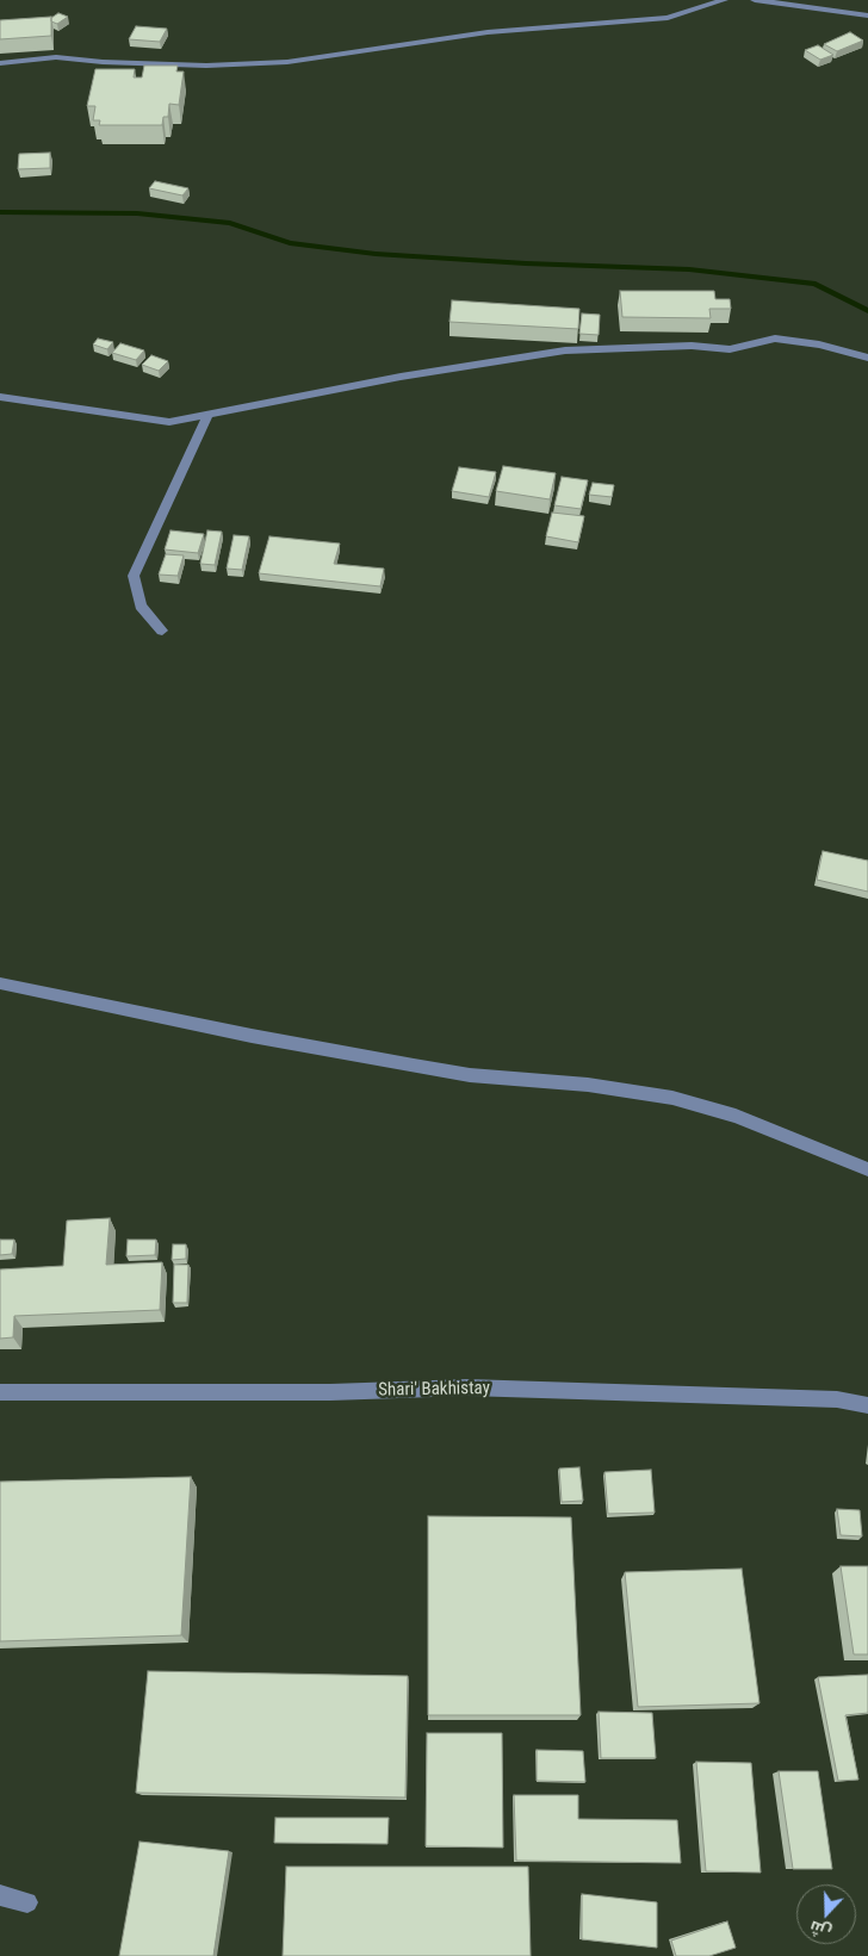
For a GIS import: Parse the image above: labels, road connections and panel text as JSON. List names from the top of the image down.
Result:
{
  "streets": {
    "street": ["Shari' Bakhistay"]
  },
  "north": "bottom"
}
